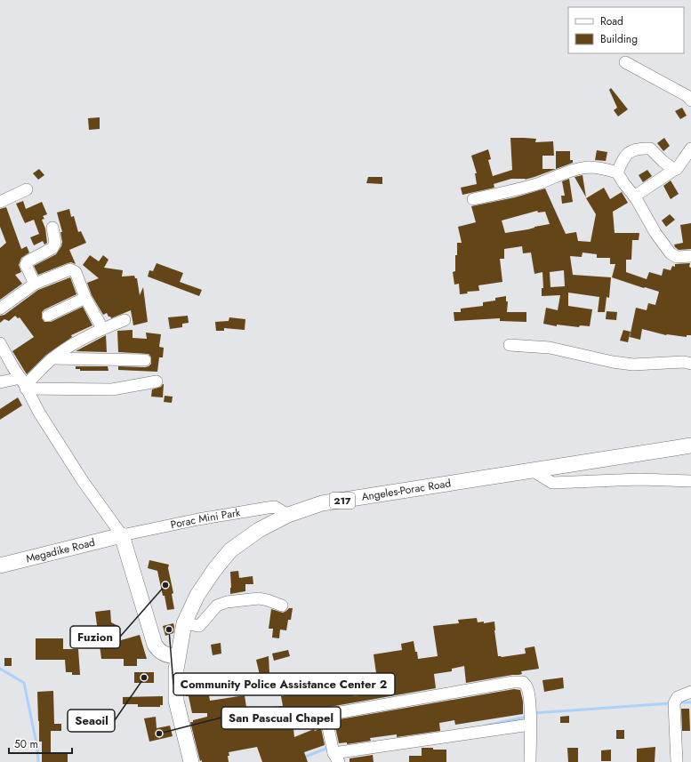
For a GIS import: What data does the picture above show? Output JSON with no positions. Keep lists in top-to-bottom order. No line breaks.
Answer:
{"streets":{"main road":["Angeles-Porac Road","217","Megadike Road"],"street":["Porac Mini Park"]},"crossings":[["Angeles-Porac Road","Porac Mini Park"],["Porac Mini Park","Megadike Road"]],"places":["Fuzion","Community Police Assistance Center 2","Seaoil","San Pascual Chapel"],"legend":["Road","Building"],"scale_bar":"50 m"}
